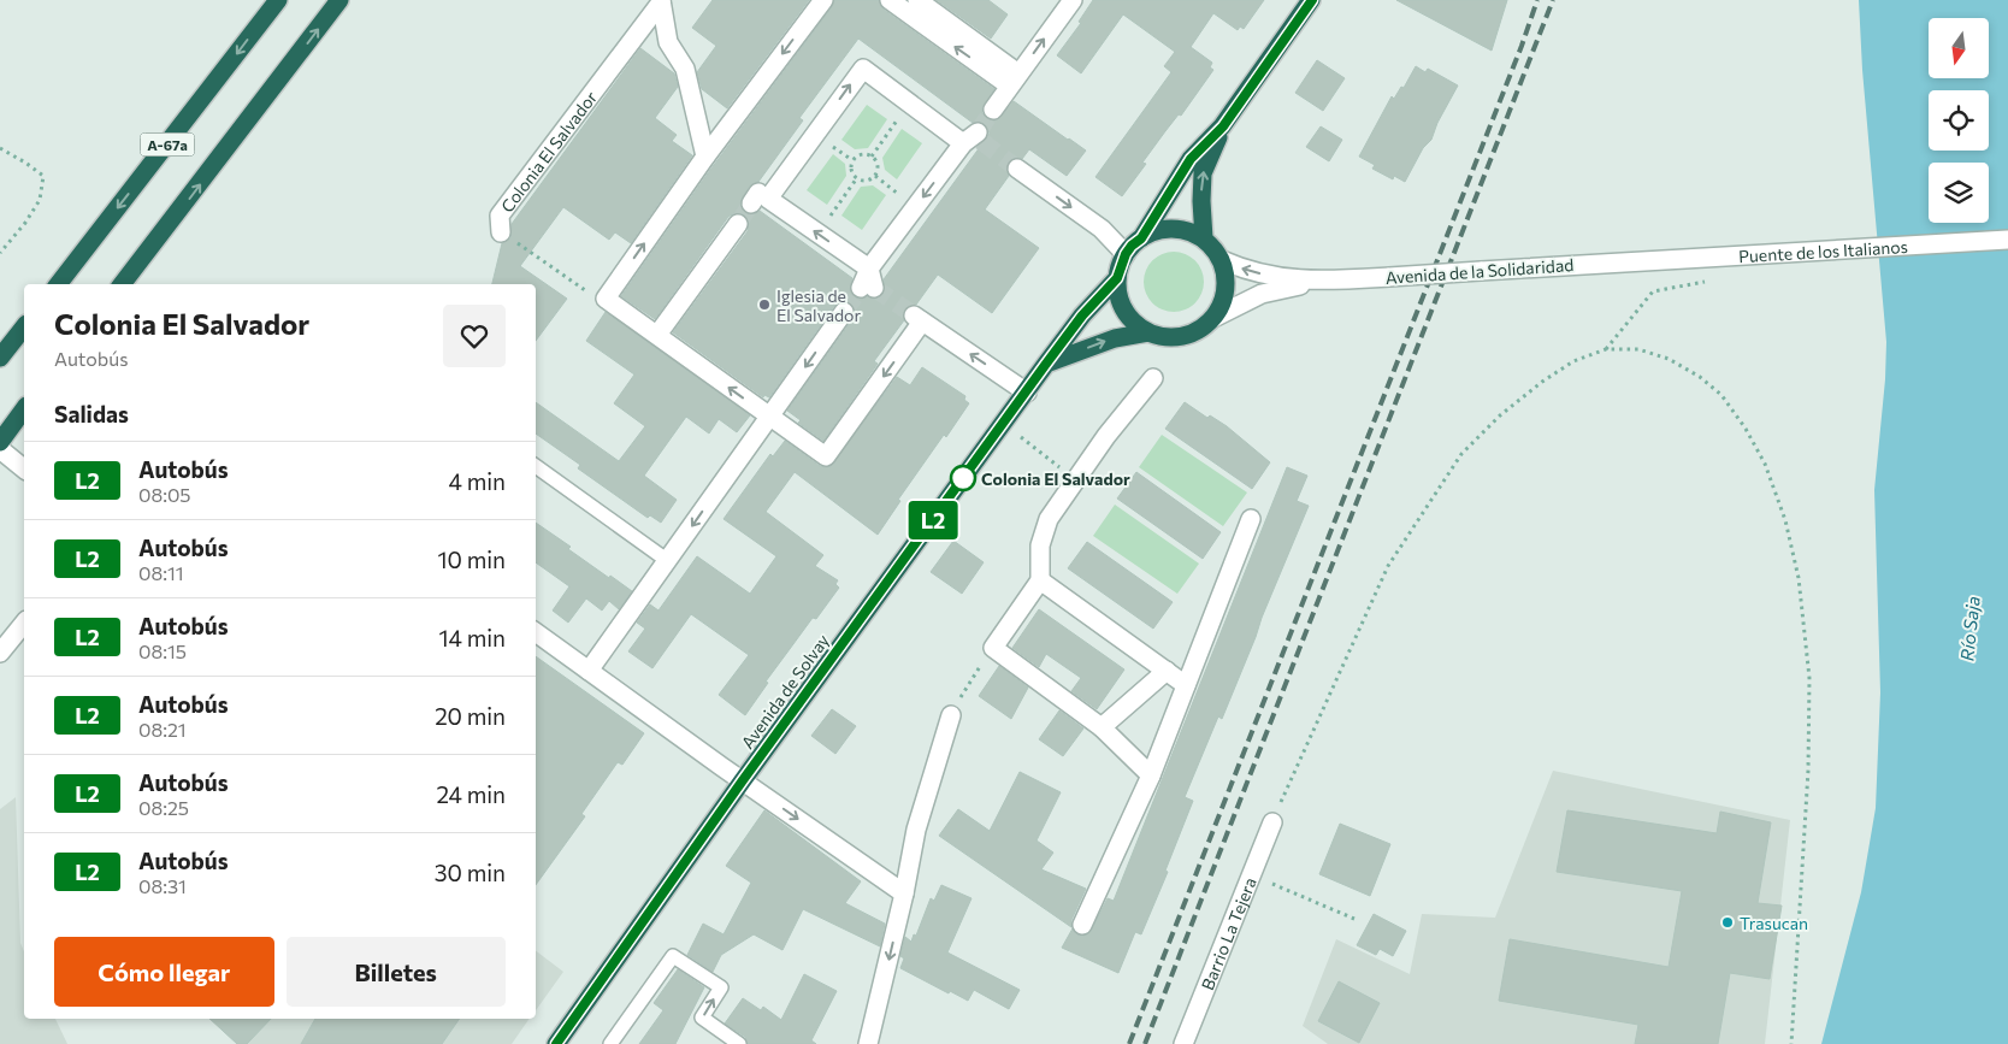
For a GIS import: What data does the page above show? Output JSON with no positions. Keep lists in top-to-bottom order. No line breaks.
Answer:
{"streets":{"highway":["A-67a","Avenida de Solvay"],"street":["Colonia El Salvador","Puente de los Italianos","Avenida de la Solidaridad","Barrio La Tejera"]},"crossings":[["Puente de los Italianos","Avenida de la Solidaridad"],["Avenida de la Solidaridad","Avenida de Solvay"]],"water":["Río Saja"],"places":["Iglesia de El Salvador","Colonia El Salvador","Trasucan"],"lines":["bus line L2"],"north":"bottom","page":{"on_map":"L2","heading":[["Colonia El Salvador","Autobús"],"Salidas"],"list":[{"mark":"L2","name":"Autobús","note":"08:05","value":"4 min"},{"mark":"L2","name":"Autobús","note":"08:11","value":"10 min"},{"mark":"L2","name":"Autobús","note":"08:15","value":"14 min"},{"mark":"L2","name":"Autobús","note":"08:21","value":"20 min"},{"mark":"L2","name":"Autobús","note":"08:25","value":"24 min"},{"mark":"L2","name":"Autobús","note":"08:31","value":"30 min"}],"buttons":["Cómo llegar","Billetes"]}}
